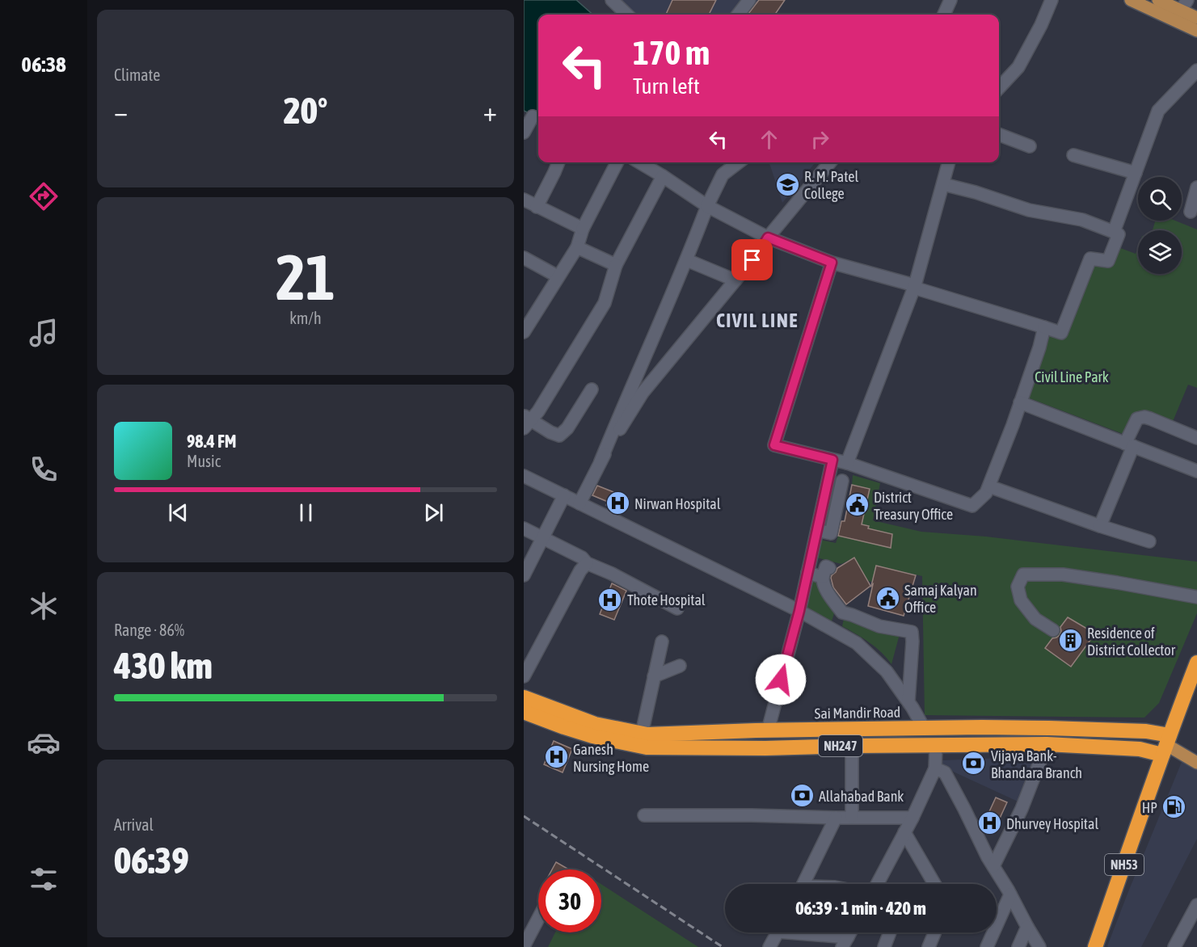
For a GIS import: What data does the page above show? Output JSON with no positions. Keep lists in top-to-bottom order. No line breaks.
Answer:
{"streets":{"highway":["Sai Mandir Road","NH247","NH53"]},"crossings":[["Sai Mandir Road","NH53"]],"districts":["CIVIL LINE"],"parks":["Civil Line Park"],"places":{"school or university":["R. M. Patel College"],"hospital":["Nirwan Hospital","Thote Hospital","Ganesh Nursing Home","Dhurvey Hospital"],"public building":["District Treasury Office","Samaj Kalyan Office"],"building":["Residence of District Collector"],"bank":["Vijaya Bank- Bhandara Branch","Allahabad Bank"],"fuel station":["HP"]},"page":{"tabs":"06:38","tile":["Climate",["21","km/h"],["Range · 86%","430 km"],["Arrival","06:39"]],"turn":["170 m","Turn left"],"heat":["−","20°","+"],"song":["98.4 FM","Music"],"limit":"30","trip":"06:39 · 1 min · 420 m"}}
